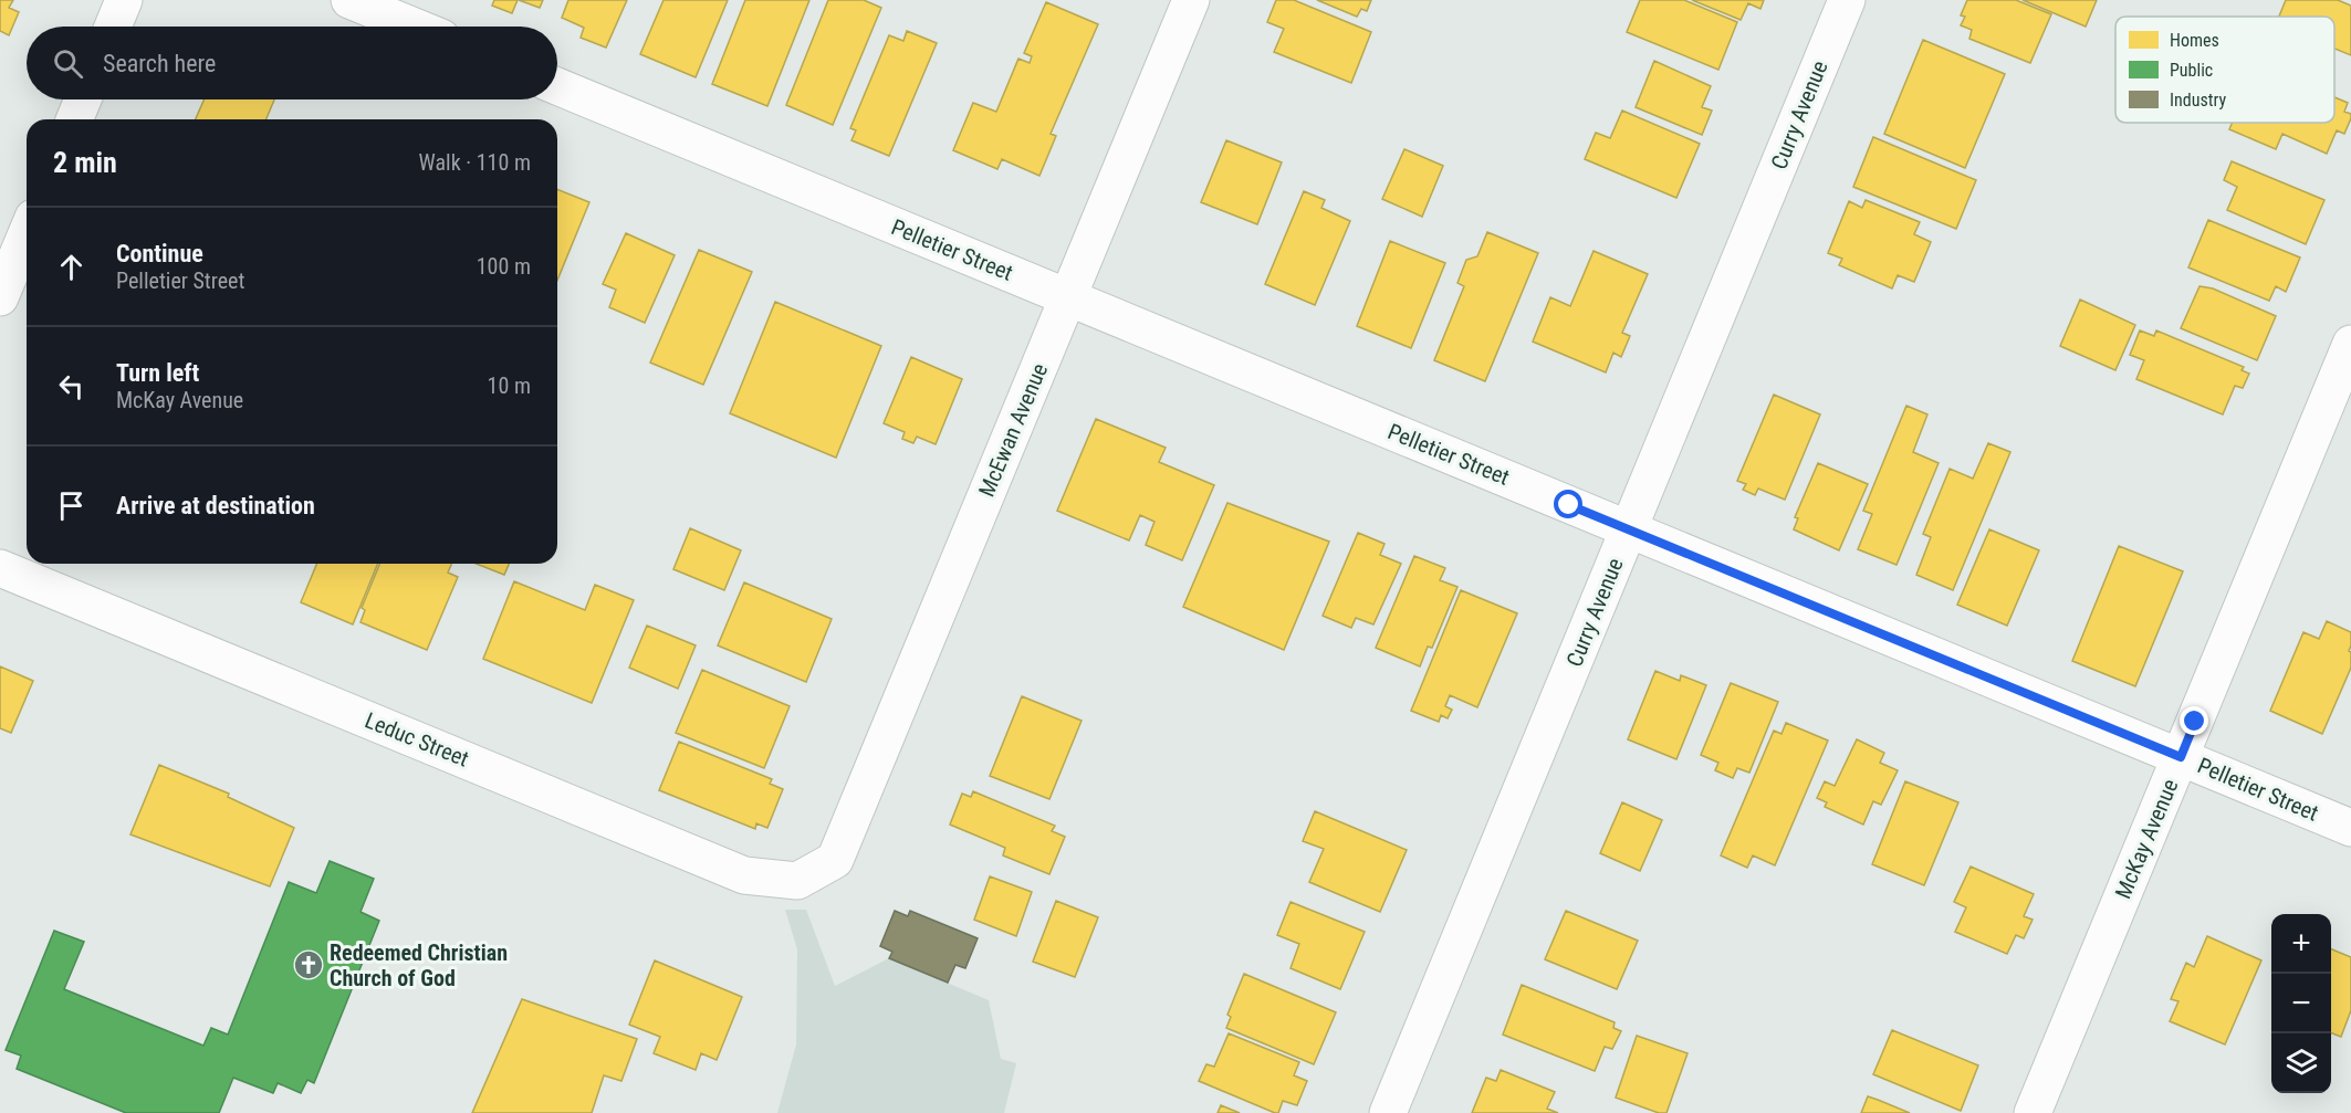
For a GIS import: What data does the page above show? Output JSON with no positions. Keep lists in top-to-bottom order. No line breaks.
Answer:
{"streets":{"street":["Curry Avenue","Pelletier Street","McEwan Avenue","Leduc Street","McKay Avenue"]},"crossings":[["Curry Avenue","Pelletier Street"],["Pelletier Street","McEwan Avenue"],["Pelletier Street","McKay Avenue"],["McEwan Avenue","Leduc Street"]],"places":{"church":["Redeemed Christian Church of God"]},"legend":["Homes","Public","Industry"],"page":{"search":"Search here","heading":["2 min","Walk · 110 m"],"list":[["Continue","Pelletier Street","100 m"],["Turn left","McKay Avenue","10 m"],"Arrive at destination"],"map_buttons":["+","−"]}}
